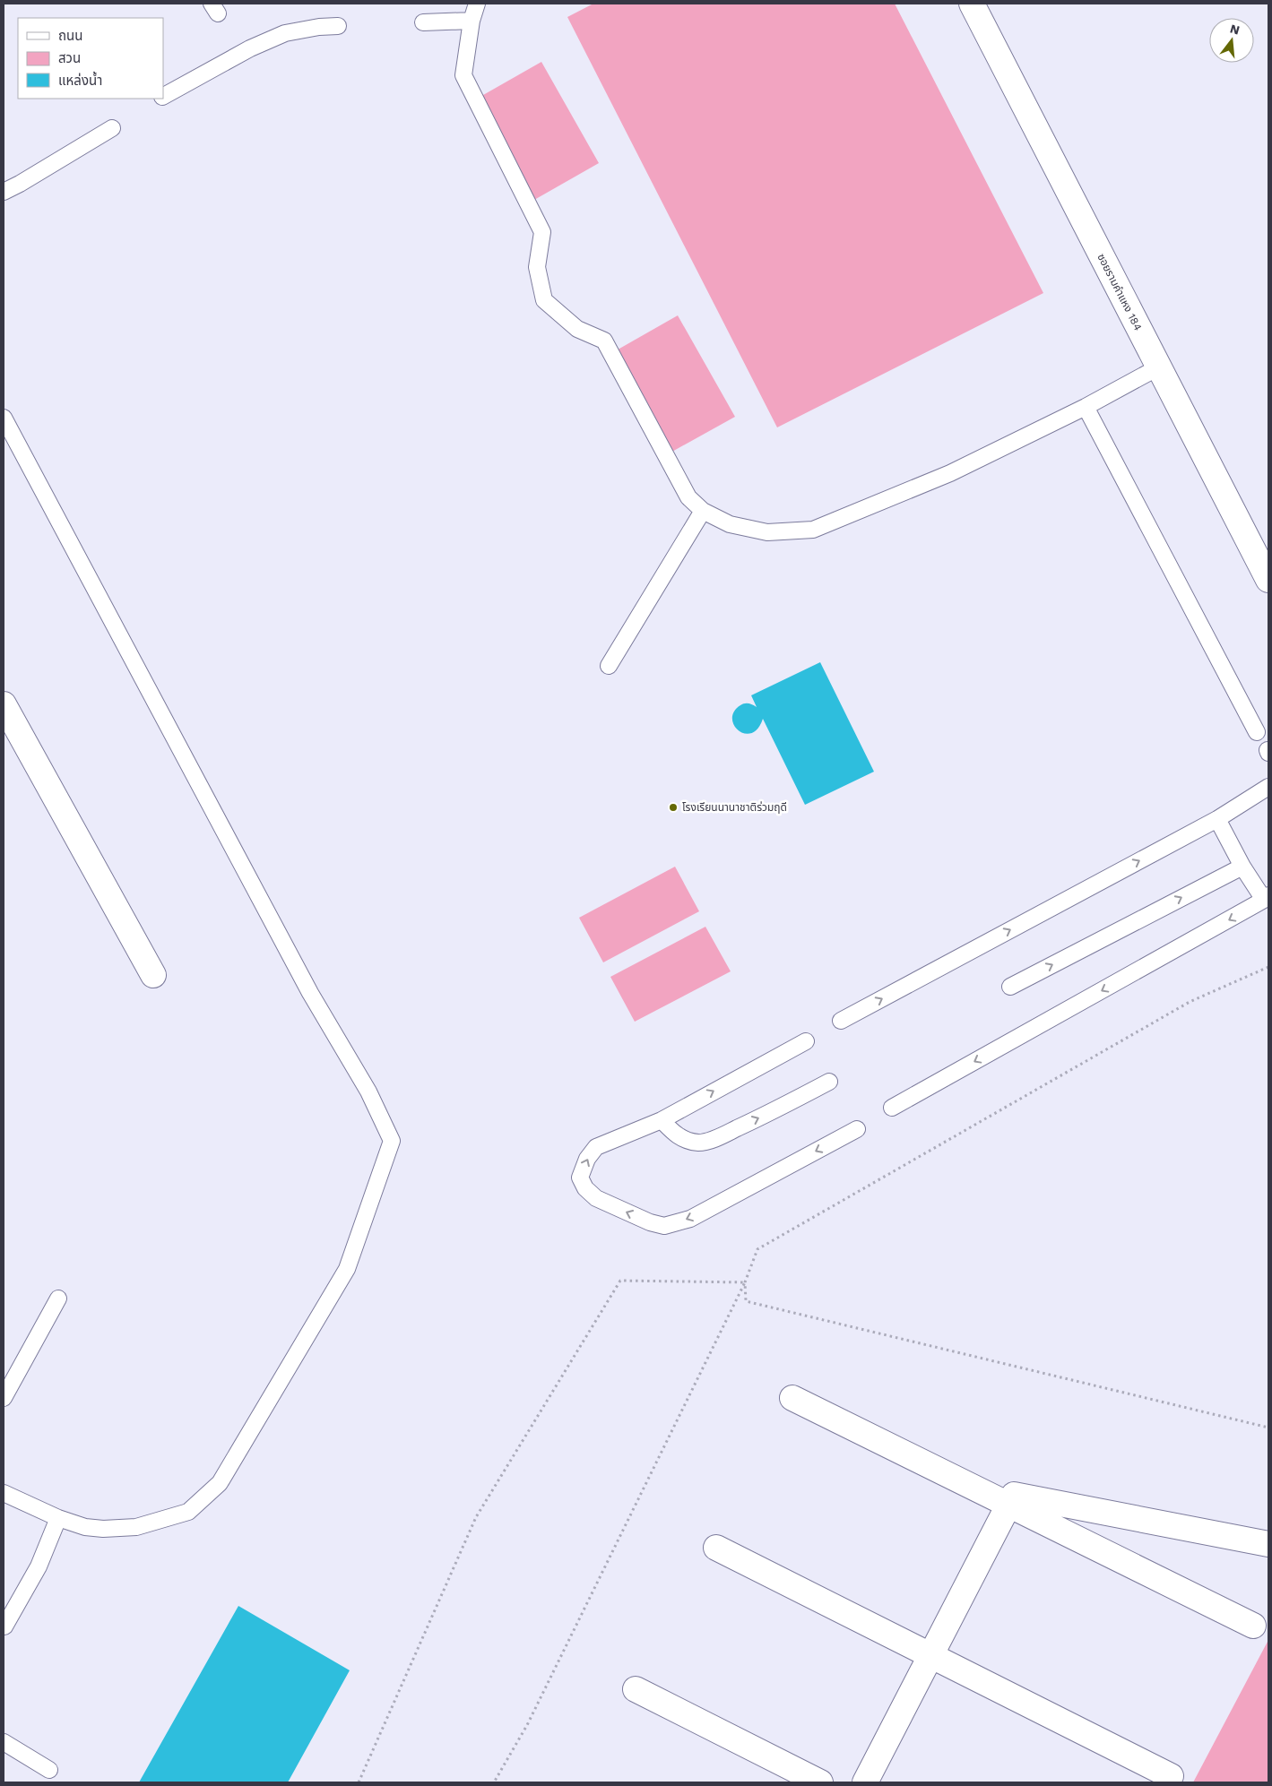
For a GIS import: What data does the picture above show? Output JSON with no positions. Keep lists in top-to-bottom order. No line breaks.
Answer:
{"streets":{"street":["ซอยรามคำแหง 184"]},"places":["โรงเรียนนานาชาติร่วมฤดี"],"legend":["ถนน","สวน","แหล่งน้ำ"],"north":"top"}
